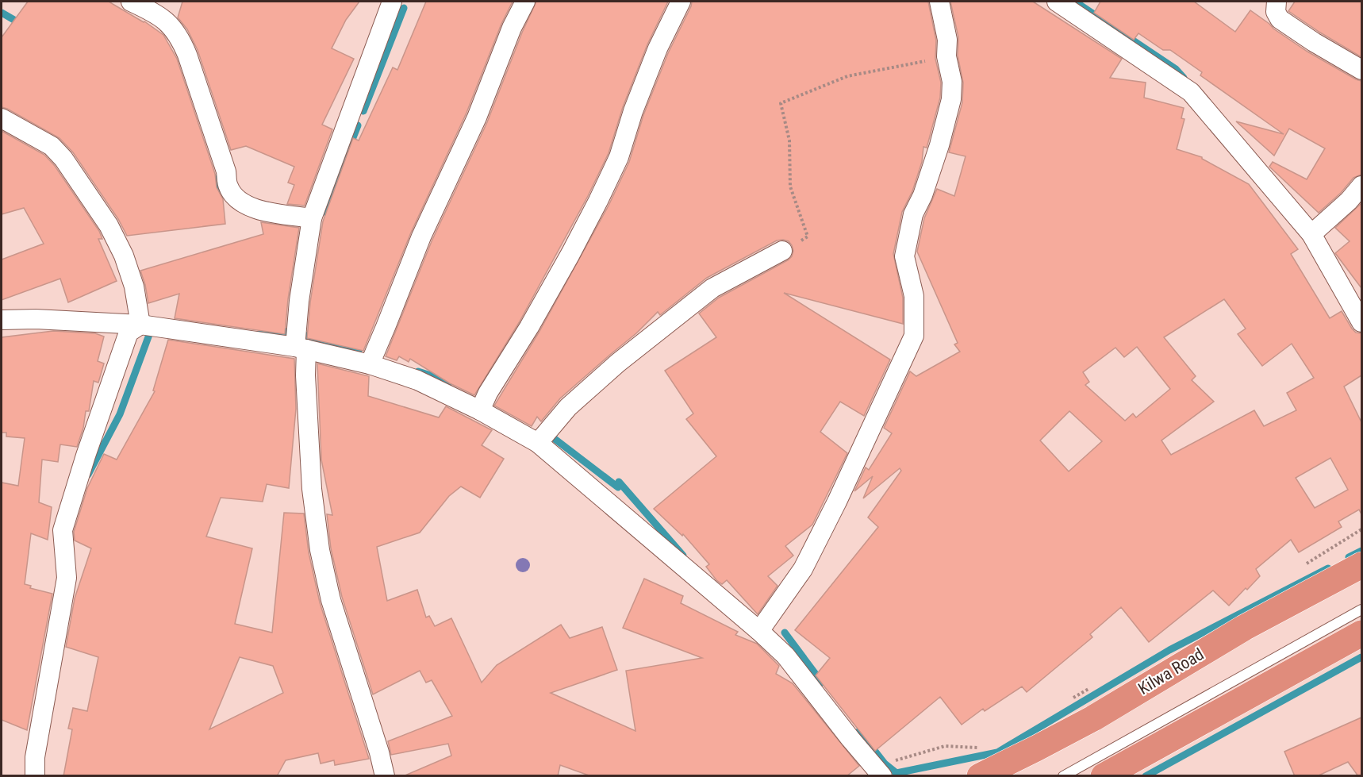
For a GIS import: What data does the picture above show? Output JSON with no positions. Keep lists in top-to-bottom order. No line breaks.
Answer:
{"streets":{"highway":["Kilwa Road"]}}
